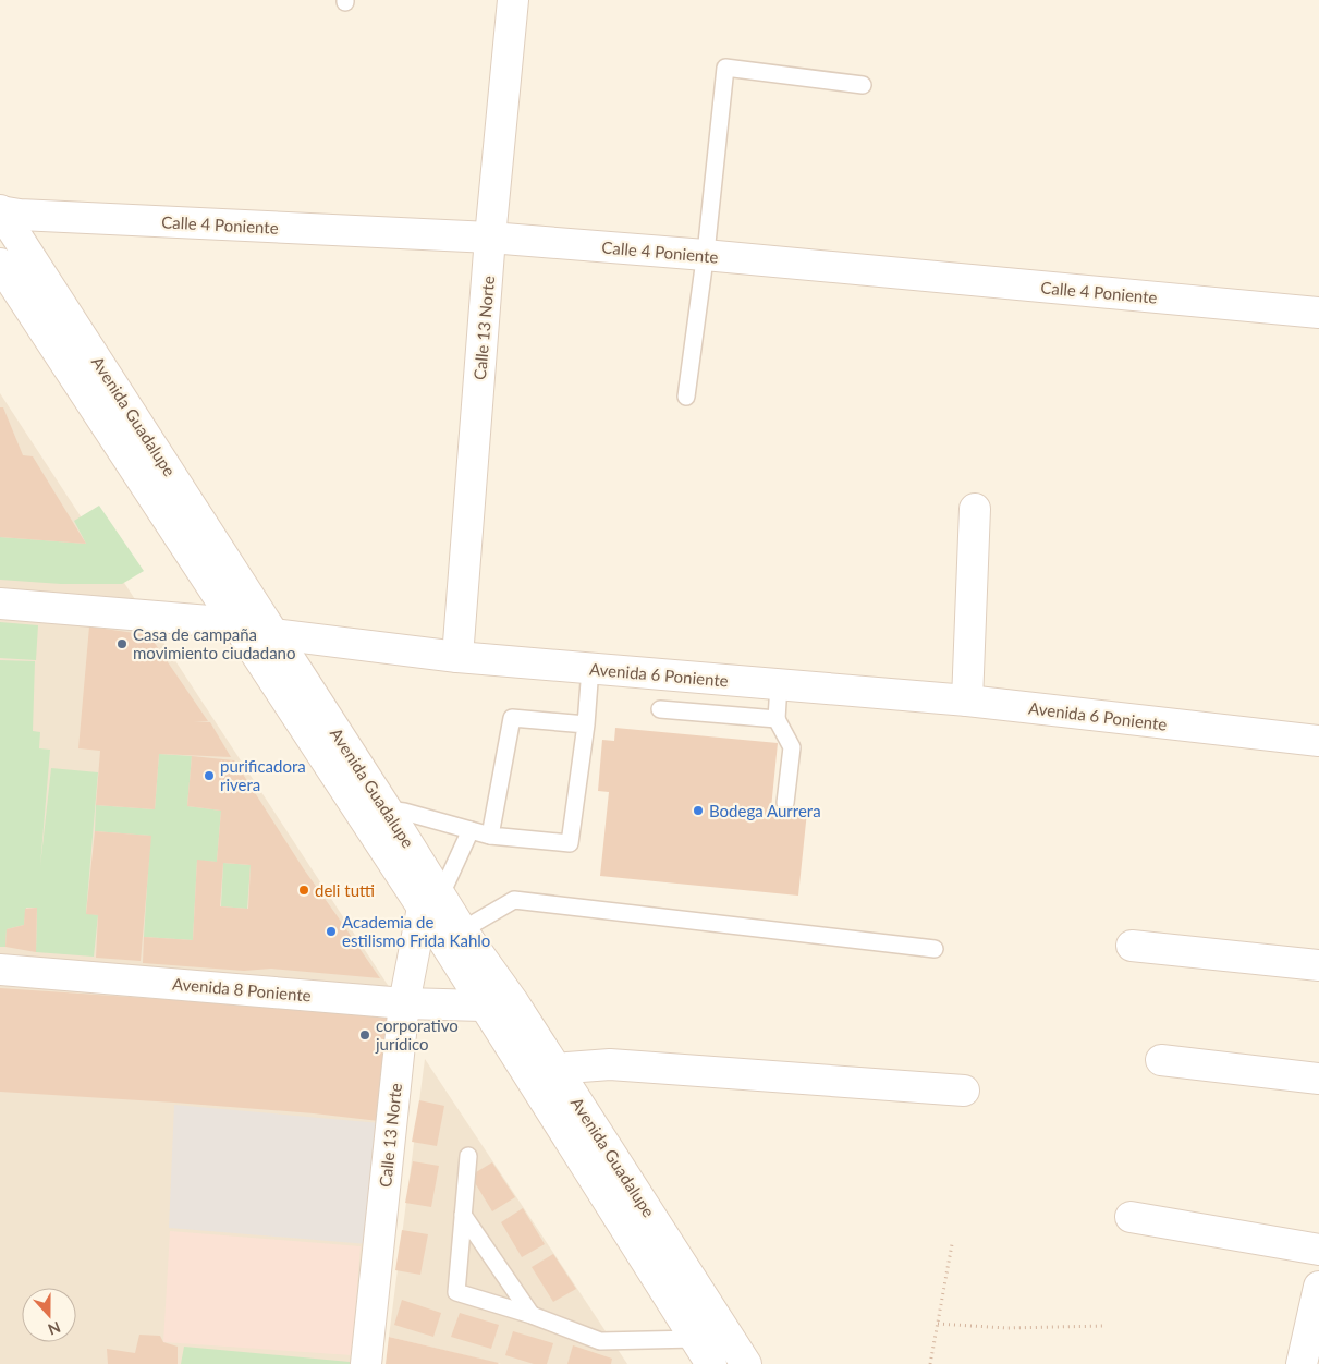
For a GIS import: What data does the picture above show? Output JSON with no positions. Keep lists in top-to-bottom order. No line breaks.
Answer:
{"streets":{"street":["Calle 4 Poniente","Calle 13 Norte","Avenida Guadalupe","Avenida 6 Poniente","Avenida 8 Poniente"]},"crossings":[["Calle 4 Poniente","Calle 13 Norte"],["Calle 4 Poniente","Avenida Guadalupe"],["Calle 13 Norte","Avenida Guadalupe"],["Calle 13 Norte","Avenida 6 Poniente"],["Calle 13 Norte","Avenida 8 Poniente"],["Avenida Guadalupe","Avenida 6 Poniente"],["Avenida Guadalupe","Avenida 8 Poniente"]],"places":["Casa de campaña movimiento ciudadano","purificadora rivera","Bodega Aurrera","deli tutti","Academia de estilismo Frida Kahlo","corporativo jurídico"],"north":"bottom"}
